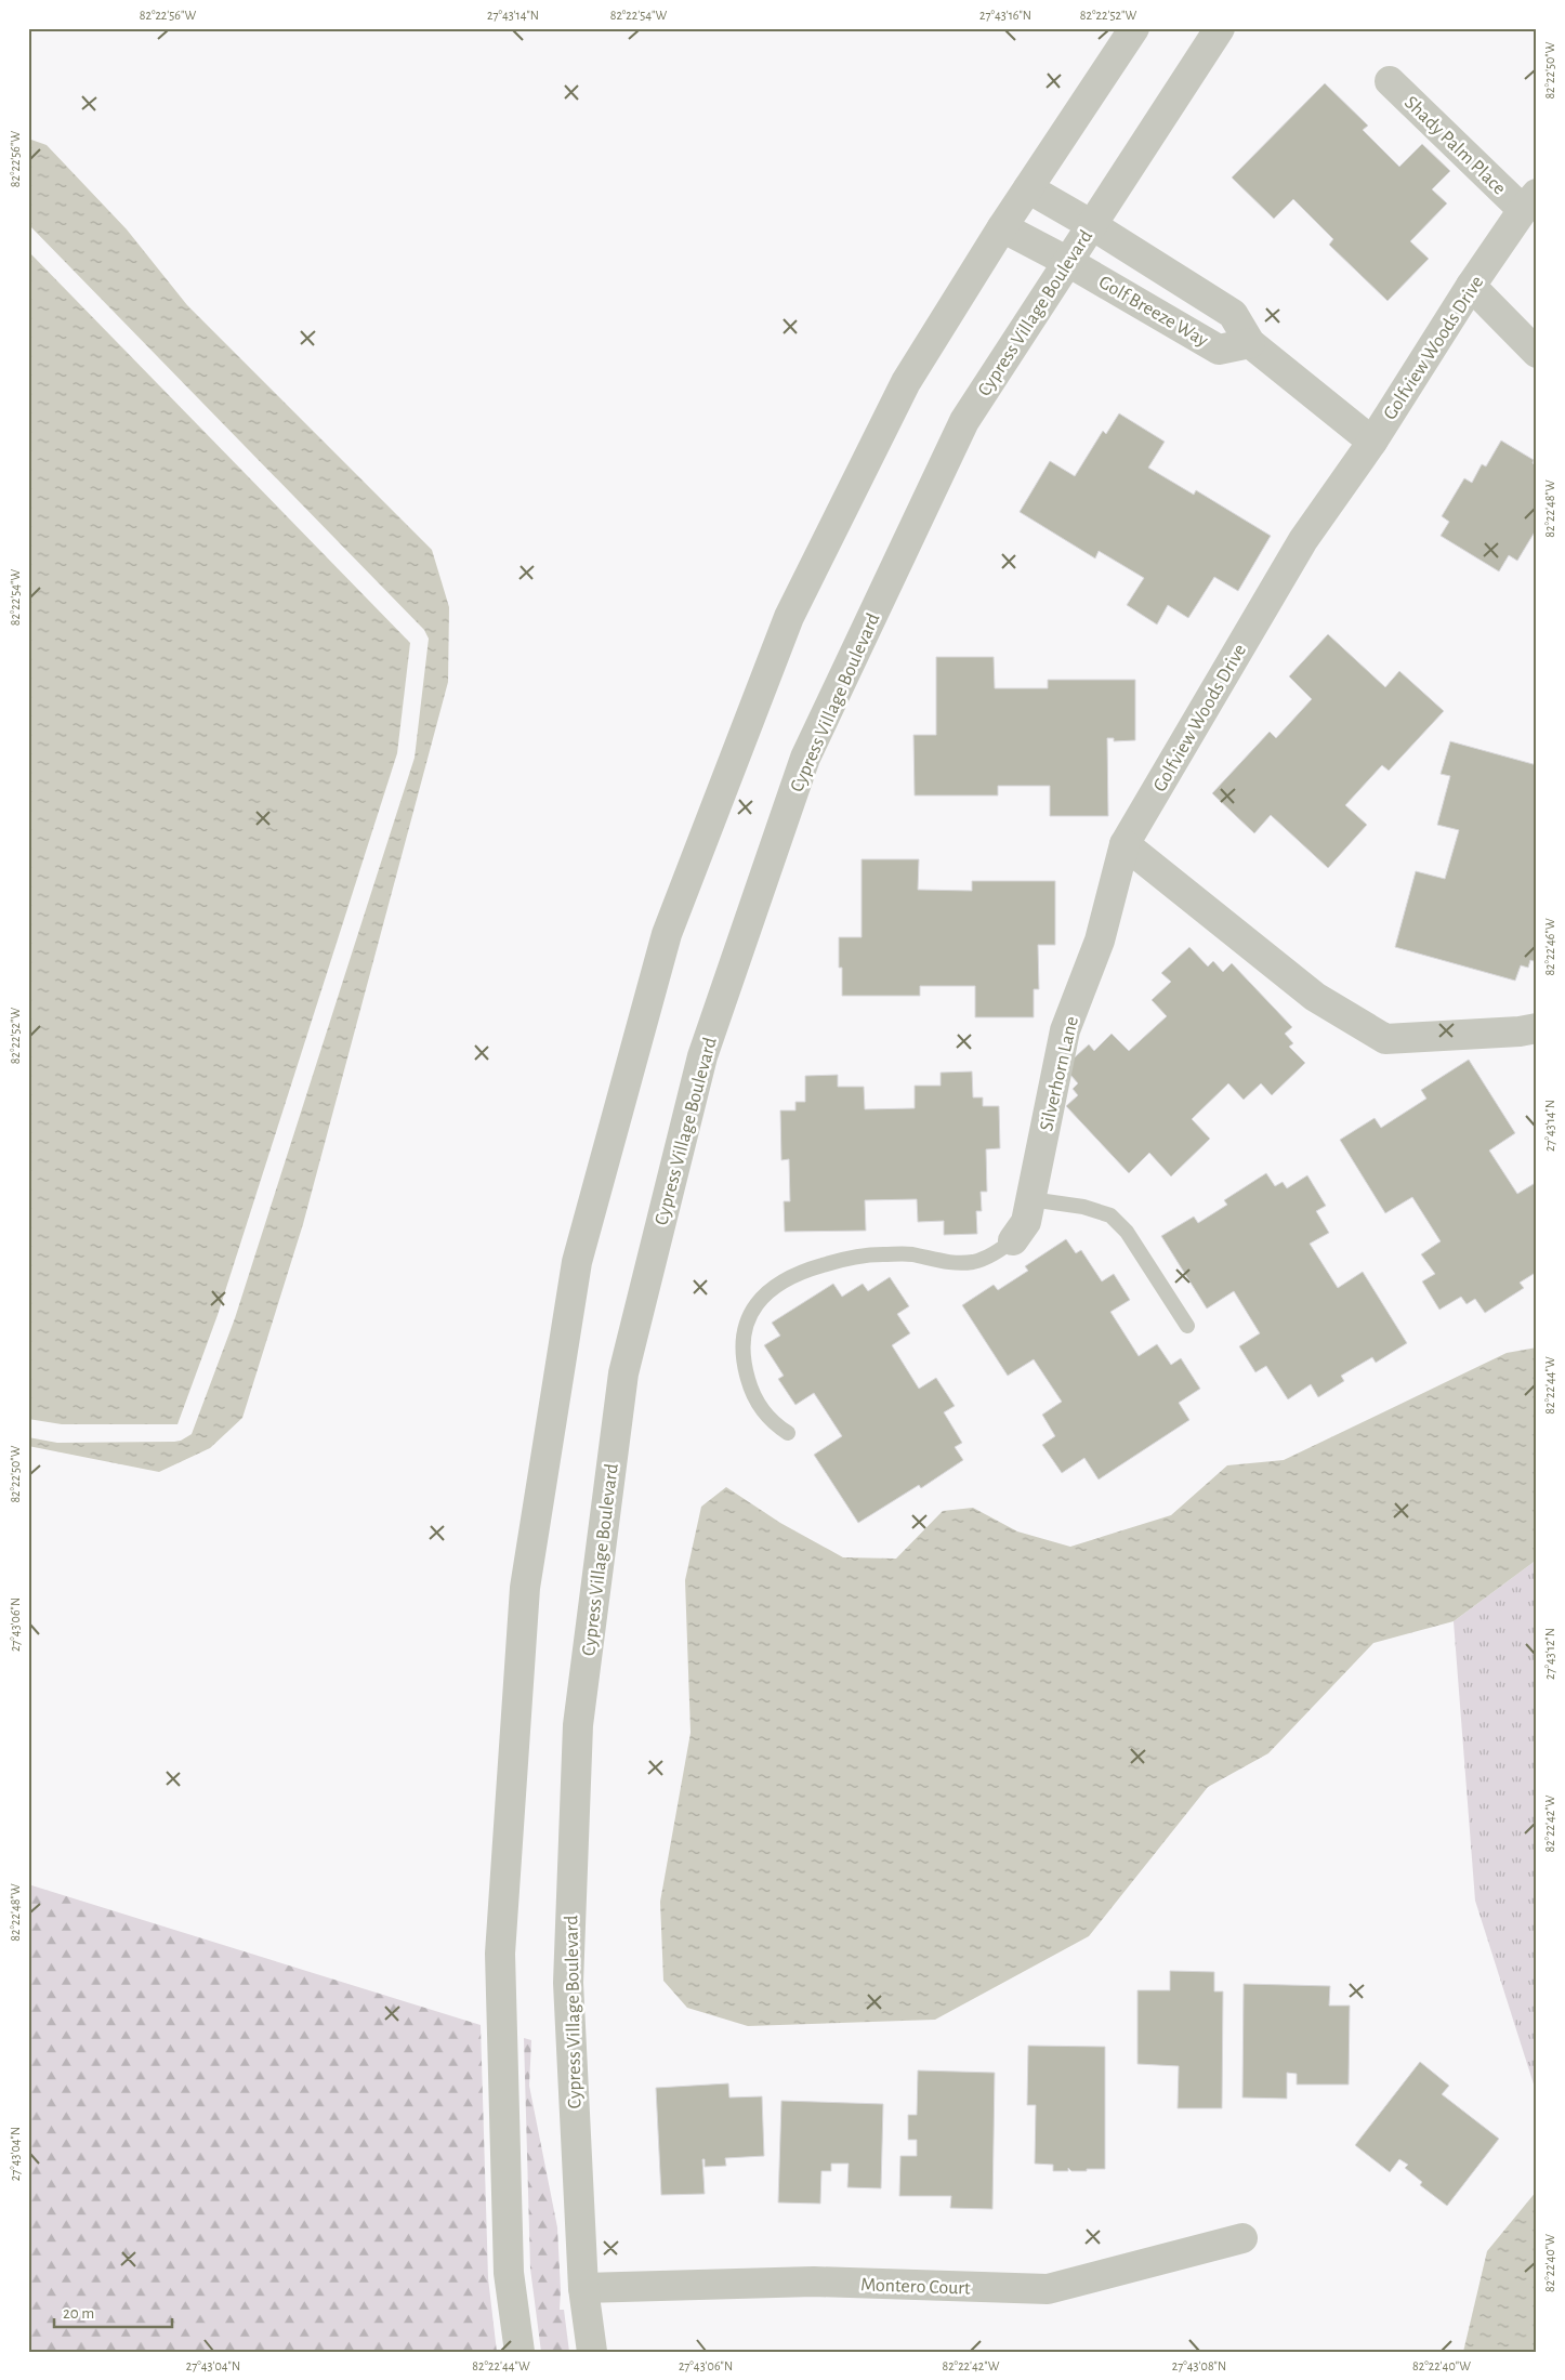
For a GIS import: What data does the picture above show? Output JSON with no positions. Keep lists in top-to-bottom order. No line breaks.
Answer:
{"streets":{"street":["Shady Palm Place","Golf Breeze Way","Cypress Village Boulevard","Golfview Woods Drive","Silverhorn Lane","Montero Court"]},"crossings":[["Shady Palm Place","Golfview Woods Drive"],["Golf Breeze Way","Cypress Village Boulevard"],["Golf Breeze Way","Golfview Woods Drive"],["Cypress Village Boulevard","Montero Court"],["Golfview Woods Drive","Silverhorn Lane"]],"scale_bar":"20 m","coordinates":["82°22'56\"W","27°43'14\"N","82°22'54\"W","27°43'16\"N","82°22'52\"W","82°22'50\"W","82°22'48\"W","82°22'46\"W","82°22'44\"W","27°43'06\"N","27°43'12\"N","82°22'42\"W","27°43'04\"N","82°22'40\"W","27°43'08\"N"]}
